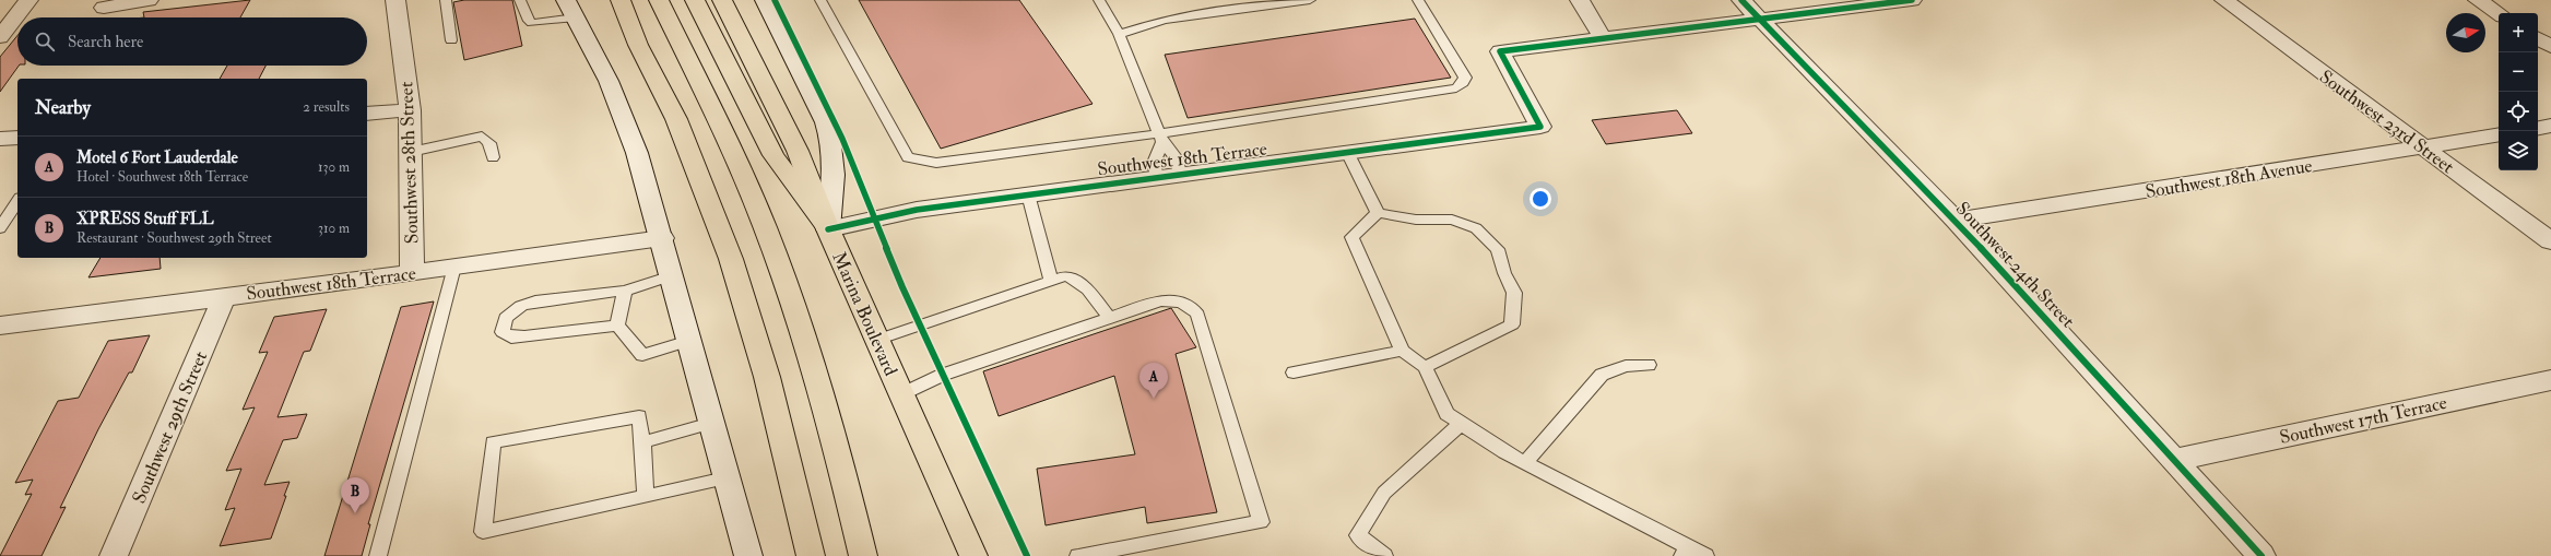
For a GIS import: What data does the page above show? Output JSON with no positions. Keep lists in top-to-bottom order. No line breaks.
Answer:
{"streets":{"main road":["Marina Boulevard"],"street":["Southwest 23rd Street","Southwest 18th Terrace","Southwest 28th Street","Southwest 18th Avenue","Southwest 24th Street","Southwest 17th Terrace","Southwest 29th Street"]},"crossings":[["Southwest 23rd Street","Southwest 18th Avenue"],["Southwest 18th Terrace","Southwest 28th Street"],["Southwest 18th Terrace","Marina Boulevard"],["Southwest 18th Terrace","Southwest 29th Street"],["Southwest 18th Avenue","Southwest 24th Street"],["Southwest 24th Street","Southwest 17th Terrace"]],"north":"right","page":{"map_buttons":["+","−"],"search":"Search here","heading":["Nearby","2 results"],"list":[{"mark":"A","name":"Motel 6 Fort Lauderdale","note":"Hotel · Southwest 18th Terrace","value":"130 m"},{"mark":"B","name":"XPRESS Stuff FLL","note":"Restaurant · Southwest 29th Street","value":"310 m"}],"pins":["A","B"]}}
